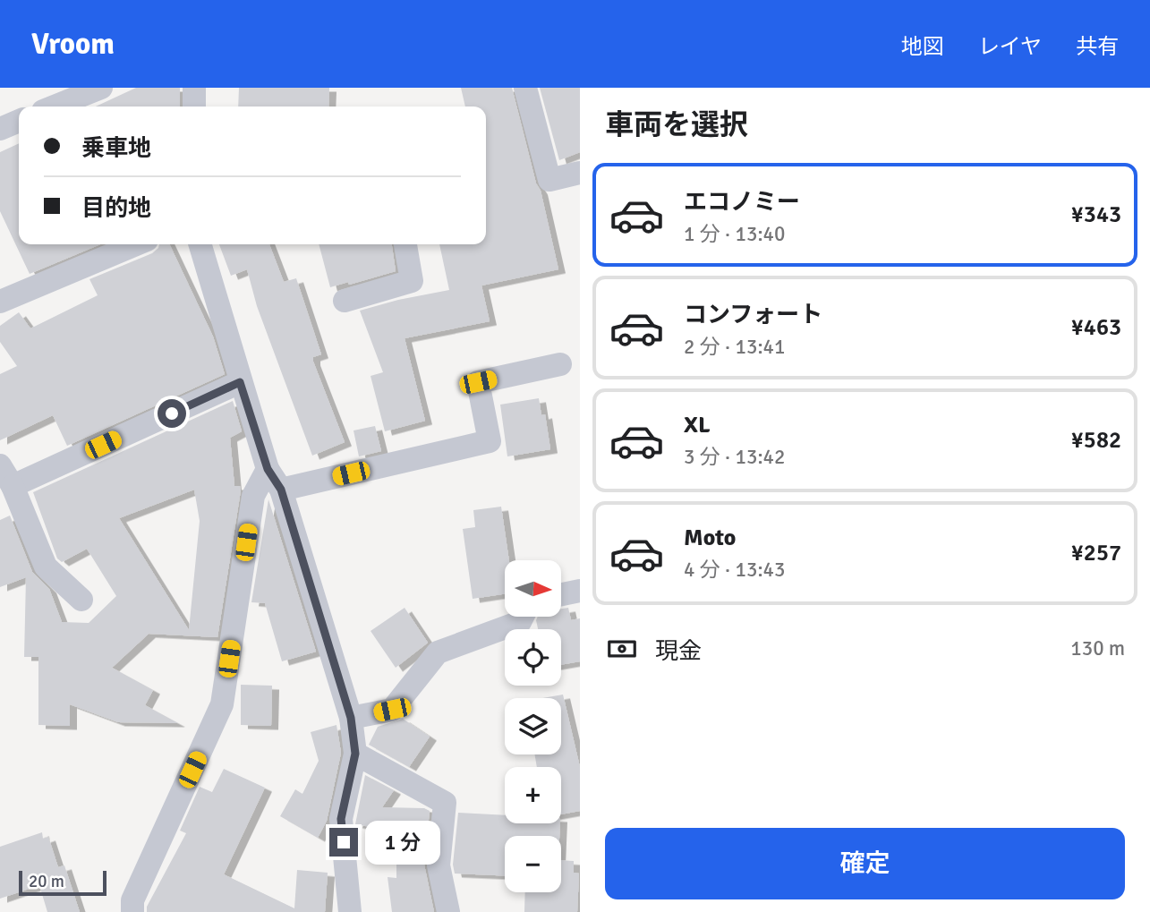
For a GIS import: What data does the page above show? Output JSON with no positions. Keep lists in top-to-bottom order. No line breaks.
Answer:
{"scale_bar":"20 m","north":"right","page":{"header":"Vroom","nav":["地図","レイヤ","共有"],"heading":"車両を選択","banner":["乗車地","目的地"],"list":[{"name":"エコノミー","note":"1 分 · 13:40","value":"¥343"},{"name":"コンフォート","note":"2 分 · 13:41","value":"¥463"},{"name":"XL","note":"3 分 · 13:42","value":"¥582"},{"name":"Moto","note":"4 分 · 13:43","value":"¥257"}],"map_buttons":["+","−"],"pay":["現金","130 m"],"buttons":"確定","bubble":"1 分","scale":"20 m"}}
